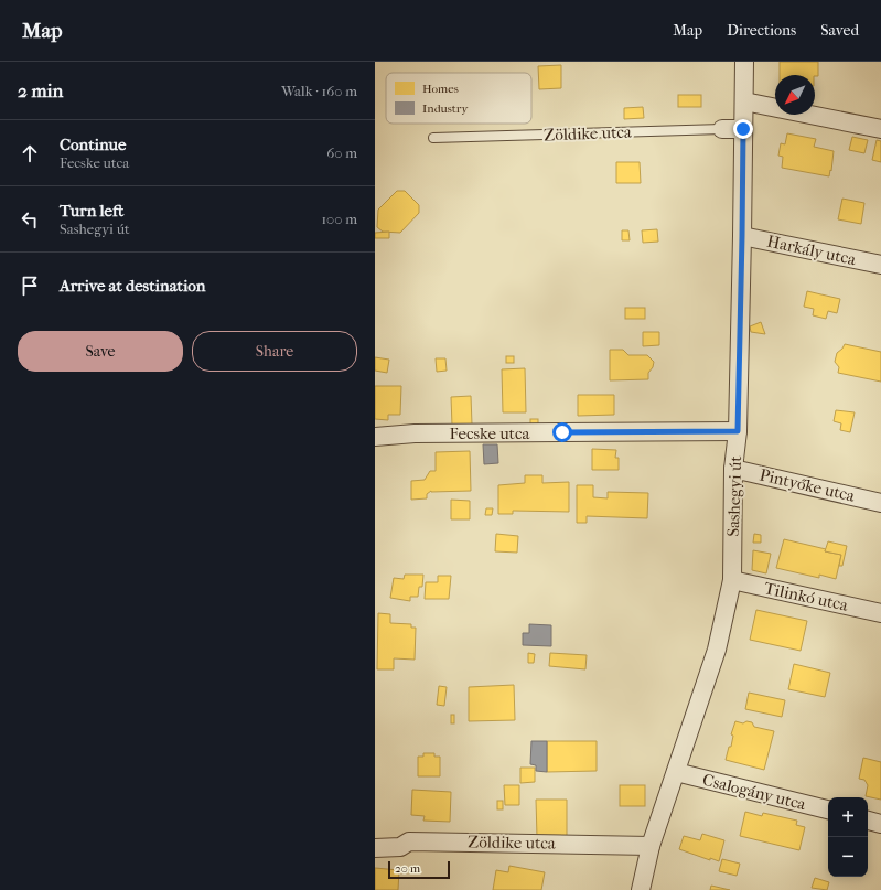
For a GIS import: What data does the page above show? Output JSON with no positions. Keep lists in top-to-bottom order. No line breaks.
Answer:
{"streets":{"street":["Zöldike utca","Harkály utca","Fecske utca","Pintyőke utca","Sashegyi út","Tilinkó utca","Csalogány utca"]},"crossings":[["Zöldike utca","Sashegyi út"],["Harkály utca","Sashegyi út"],["Fecske utca","Sashegyi út"],["Pintyőke utca","Sashegyi út"],["Sashegyi út","Tilinkó utca"],["Sashegyi út","Csalogány utca"]],"legend":["Homes","Industry"],"scale_bar":"20 m","north":"bottom left","page":{"header":"Map","nav":["Map","Directions","Saved"],"heading":["2 min","Walk · 160 m"],"list":[["Continue","Fecske utca","60 m"],["Turn left","Sashegyi út","100 m"],"Arrive at destination"],"buttons":["Save","Share"],"map_buttons":["+","−"],"scale":"20 m"}}
